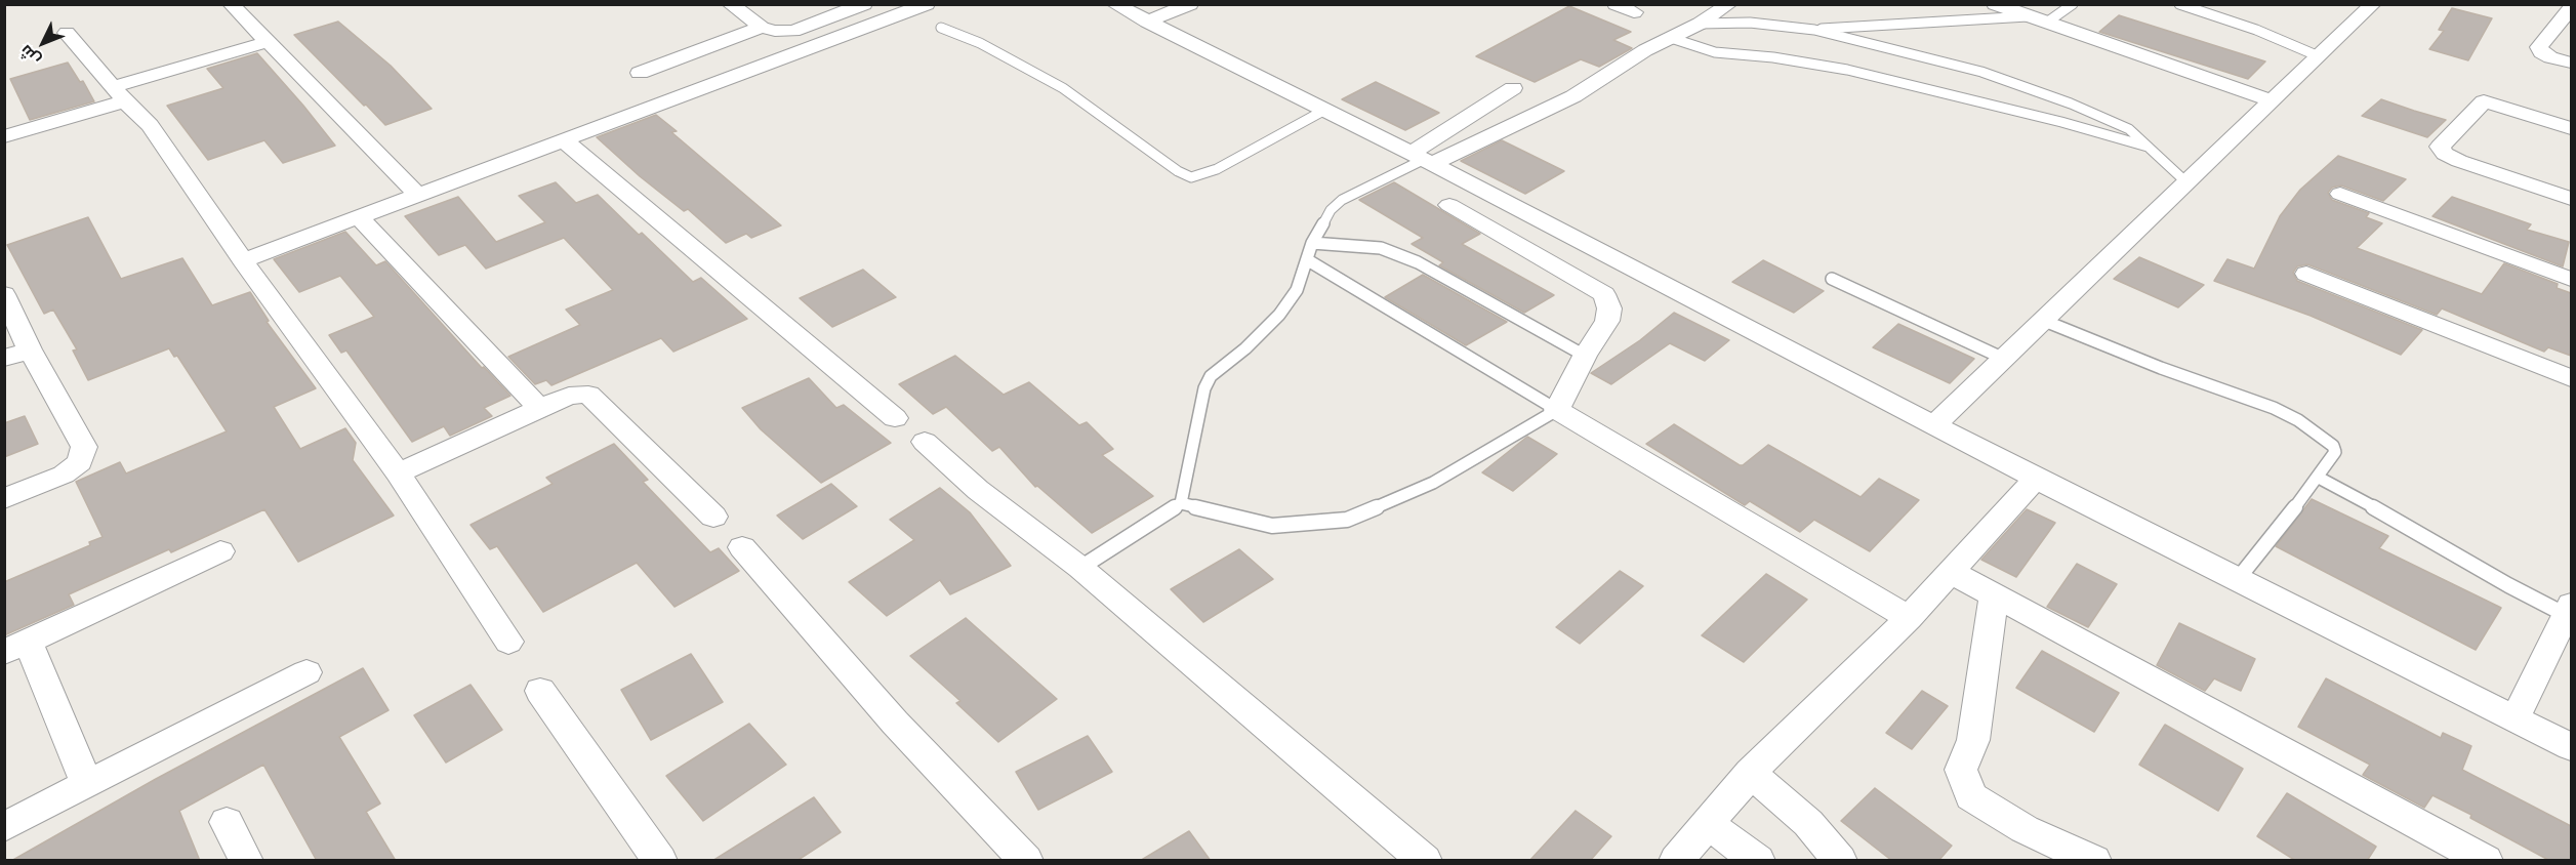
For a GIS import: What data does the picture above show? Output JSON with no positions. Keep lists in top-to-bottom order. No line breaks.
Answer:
{"north":"bottom left"}
